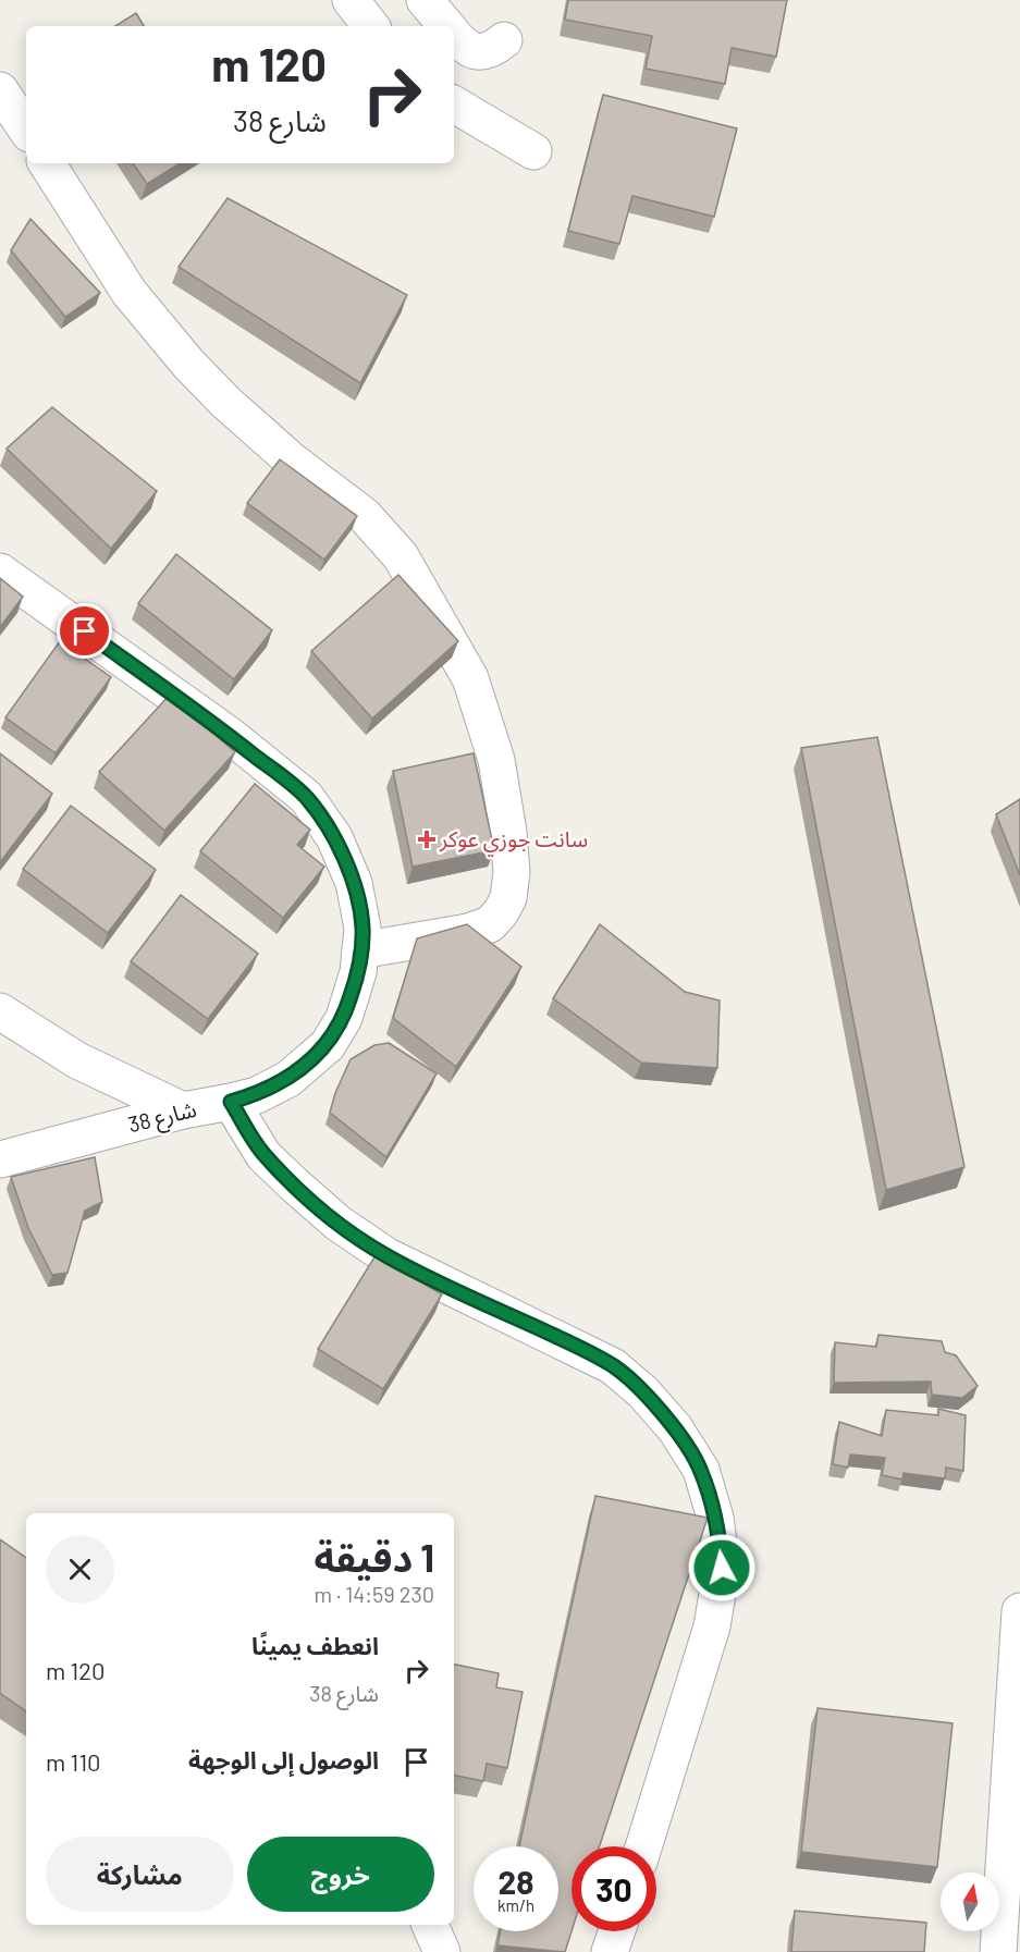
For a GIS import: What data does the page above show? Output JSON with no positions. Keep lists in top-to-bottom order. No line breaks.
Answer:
{"streets":{"street":["شارع 38"]},"places":{"health":["سانت جوزي عوكر"]},"north":"top","page":{"turn":["120 m","شارع 38"],"heading":["1 دقيقة","230 m · 14:59"],"list":[{"name":"انعطف يمينًا","note":"شارع 38","value":"120 m"},{"name":"الوصول إلى الوجهة","value":"110 m"}],"buttons":["خروج","مشاركة"],"speed":"28 km/h","limit":"30"}}
